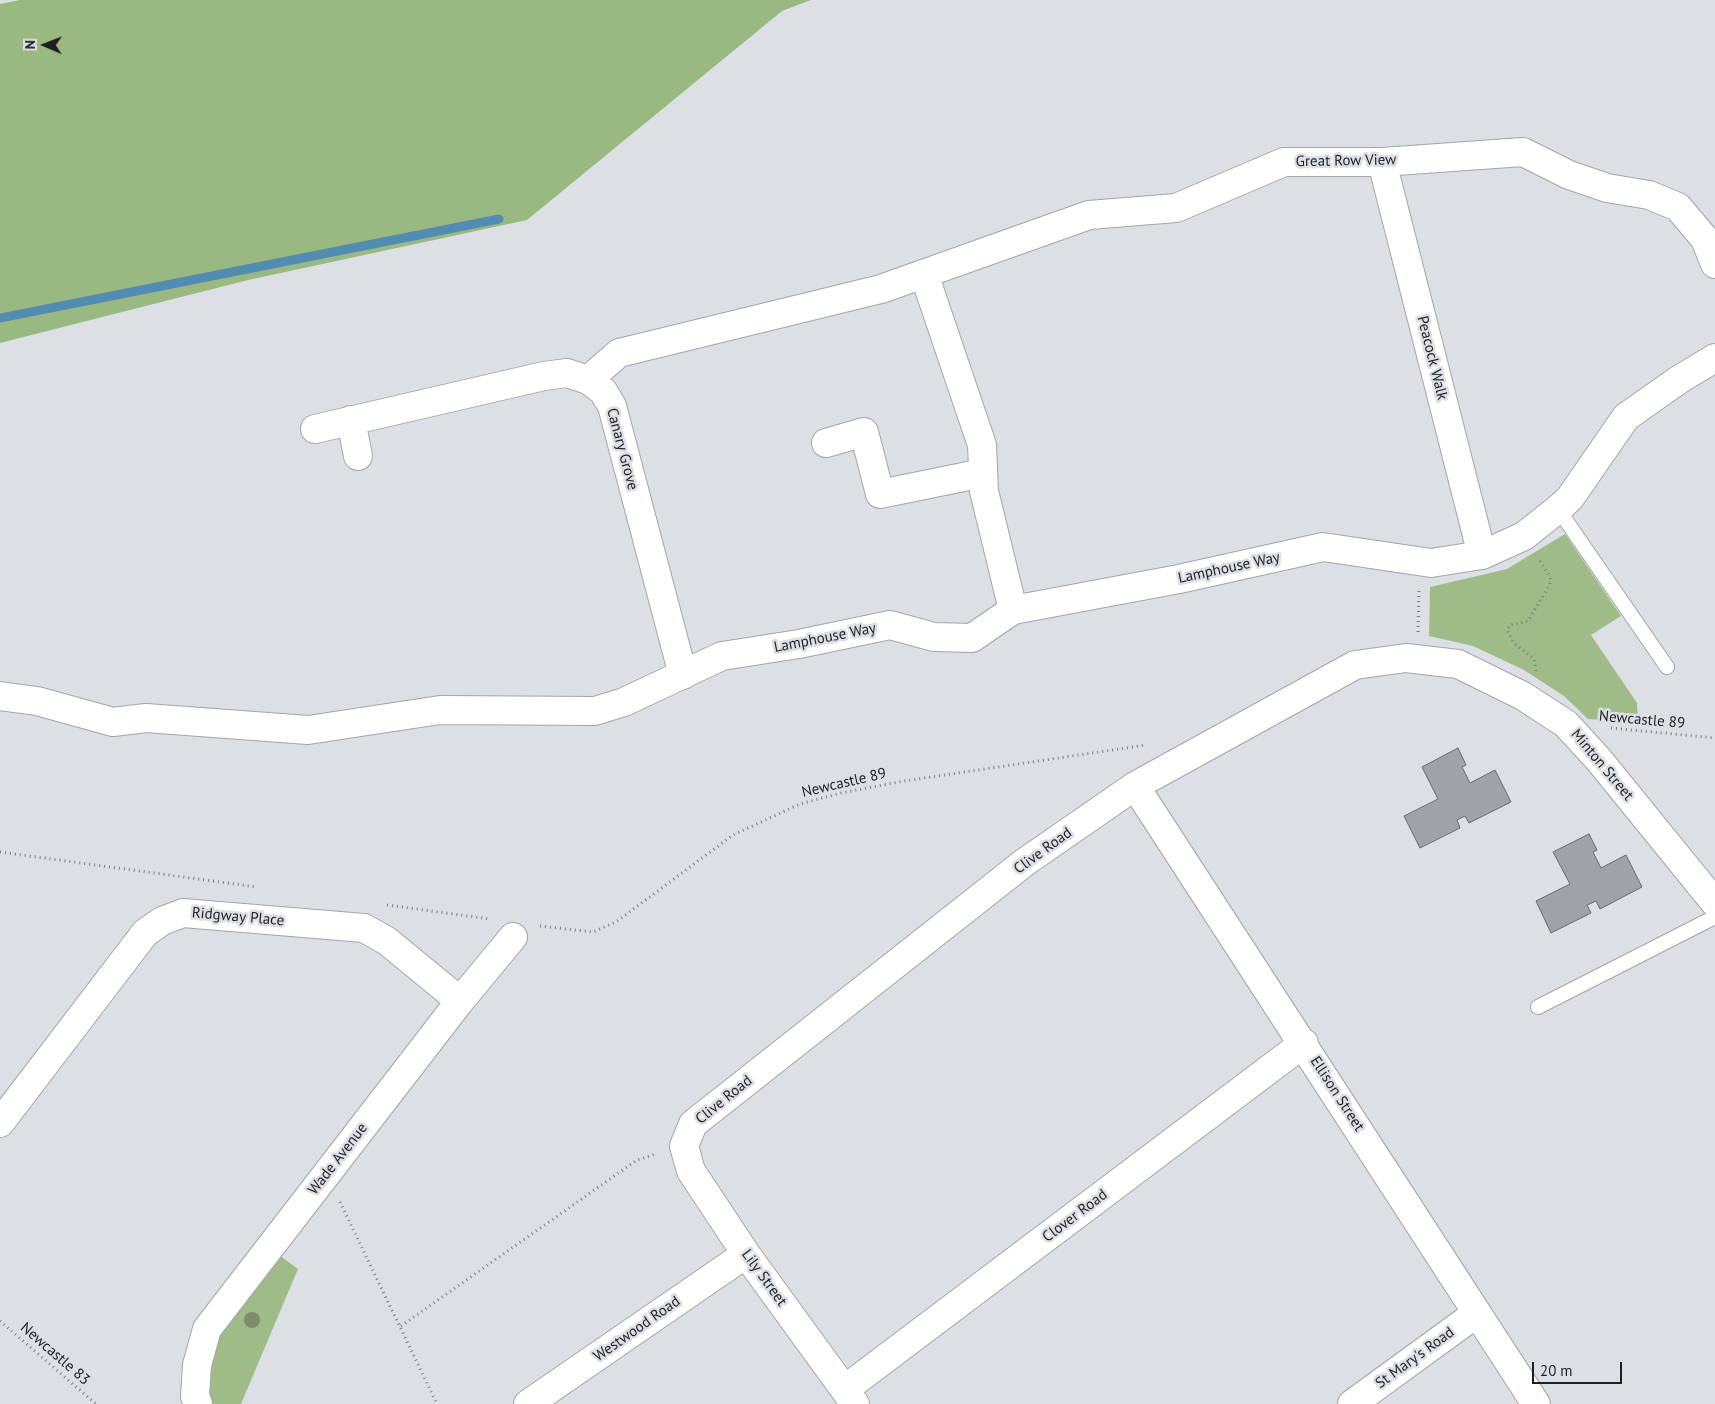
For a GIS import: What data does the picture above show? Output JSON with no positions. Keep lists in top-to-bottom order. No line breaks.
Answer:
{"streets":{"street":["Great Row View","Peacock Walk","Canary Grove","Lamphouse Way","Minton Street","Clive Road","Ridgway Place","Ellison Street","Wade Avenue","Clover Road","Lily Street","Westwood Road","St Mary's Road"],"path":["Newcastle 89","Newcastle 83"]},"crossings":[["Great Row View","Peacock Walk"],["Great Row View","Canary Grove"],["Peacock Walk","Lamphouse Way"],["Canary Grove","Lamphouse Way"],["Newcastle 89","Minton Street"],["Newcastle 89","Wade Avenue"],["Minton Street","Clive Road"],["Clive Road","Ellison Street"],["Clive Road","Lily Street"],["Ridgway Place","Wade Avenue"],["Ellison Street","Clover Road"],["Ellison Street","St Mary's Road"],["Clover Road","Lily Street"],["Lily Street","Westwood Road"]],"scale_bar":"20 m","north":"left"}
